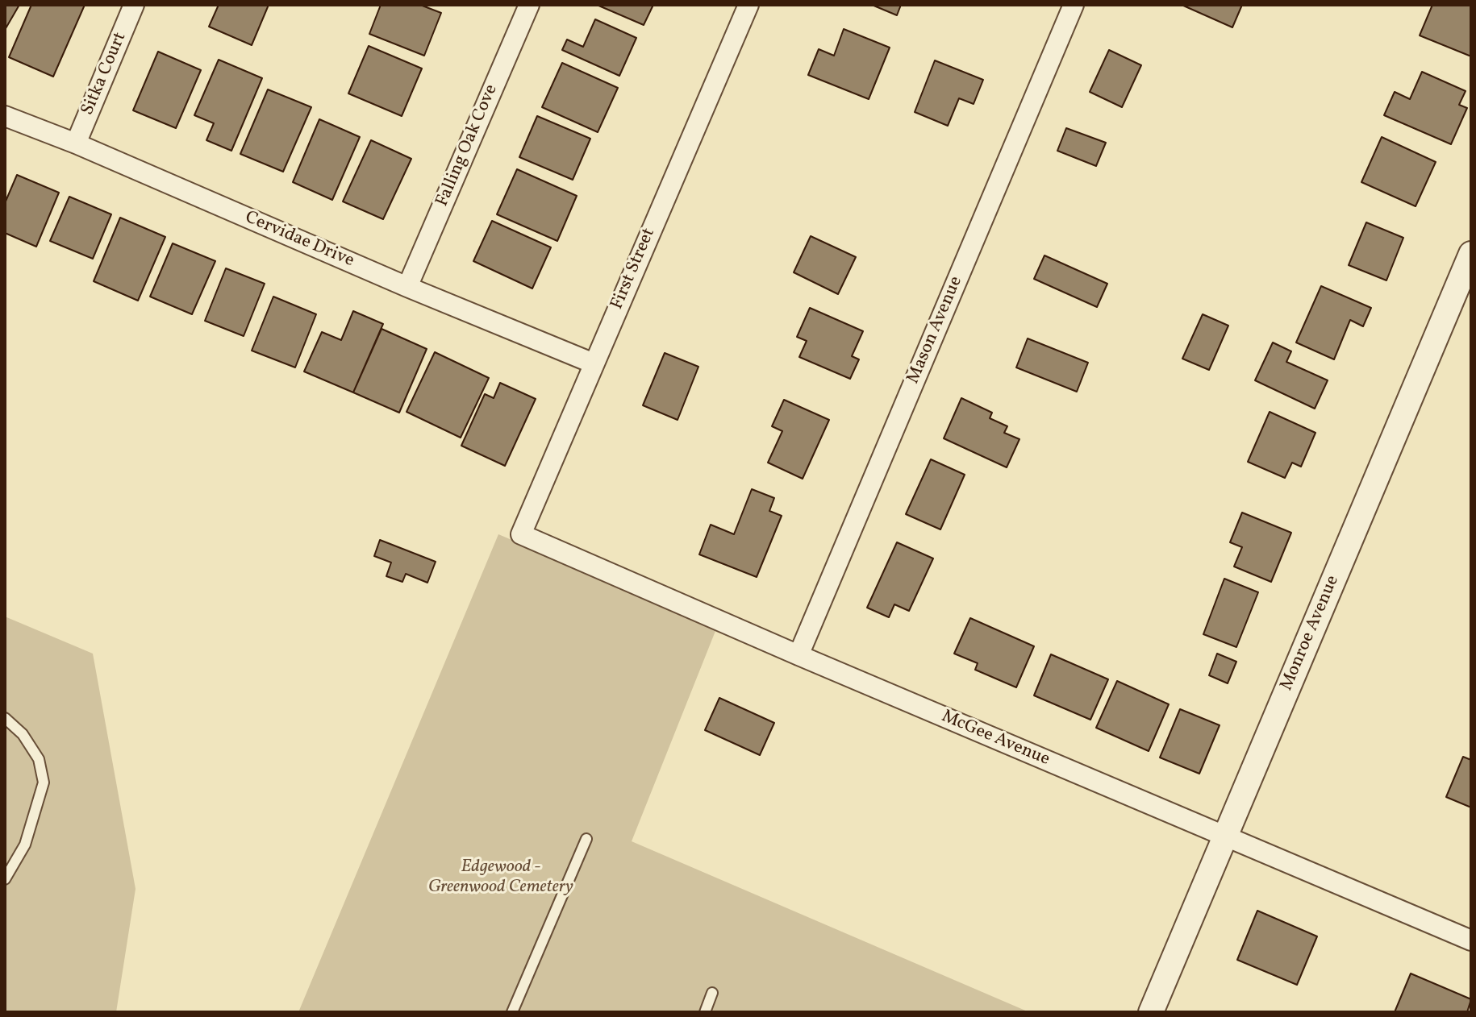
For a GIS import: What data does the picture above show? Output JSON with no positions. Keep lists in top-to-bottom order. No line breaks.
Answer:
{"streets":{"street":["Sitka Court","Falling Oak Cove","Cervidae Drive","First Street","Mason Avenue","Monroe Avenue","McGee Avenue"]},"crossings":[["Sitka Court","Cervidae Drive"],["Falling Oak Cove","Cervidae Drive"],["Cervidae Drive","First Street"],["First Street","McGee Avenue"],["Mason Avenue","McGee Avenue"],["Monroe Avenue","McGee Avenue"]],"parks":["Edgewood - Greenwood Cemetery"]}
